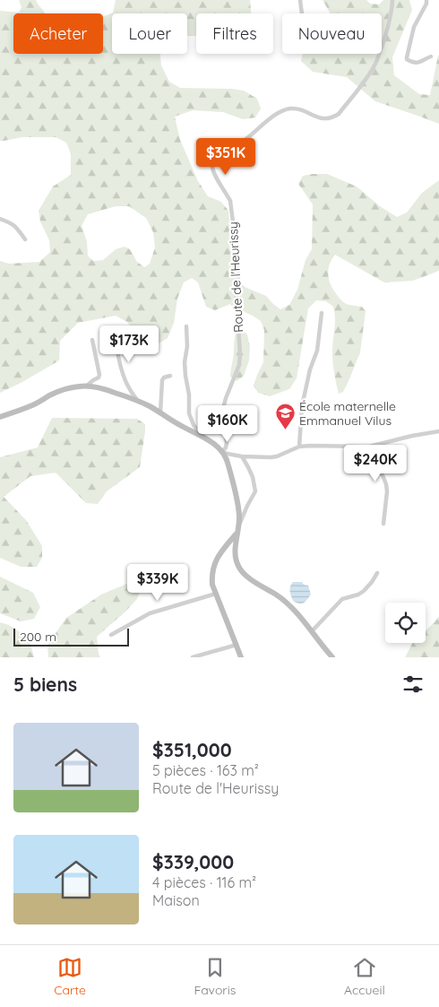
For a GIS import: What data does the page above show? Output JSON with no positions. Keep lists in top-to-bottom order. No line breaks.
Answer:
{"streets":{"street":["Route de l'Heurissy"]},"places":{"school or university":["École maternelle Emmanuel Vilus"]},"scale_bar":"200 m","page":{"chip":["Acheter","Louer","Filtres","Nouveau"],"price":["$351K","$173K","$160K","$240K","$339K"],"scale":"200 m","heading":"5 biens","list":[{"name":"$351,000","note":"5 pièces · 163 m² · Route de l'Heurissy"},{"name":"$339,000","note":"4 pièces · 116 m² · Maison"}],"tabs":["Carte","Favoris","Accueil"]}}
